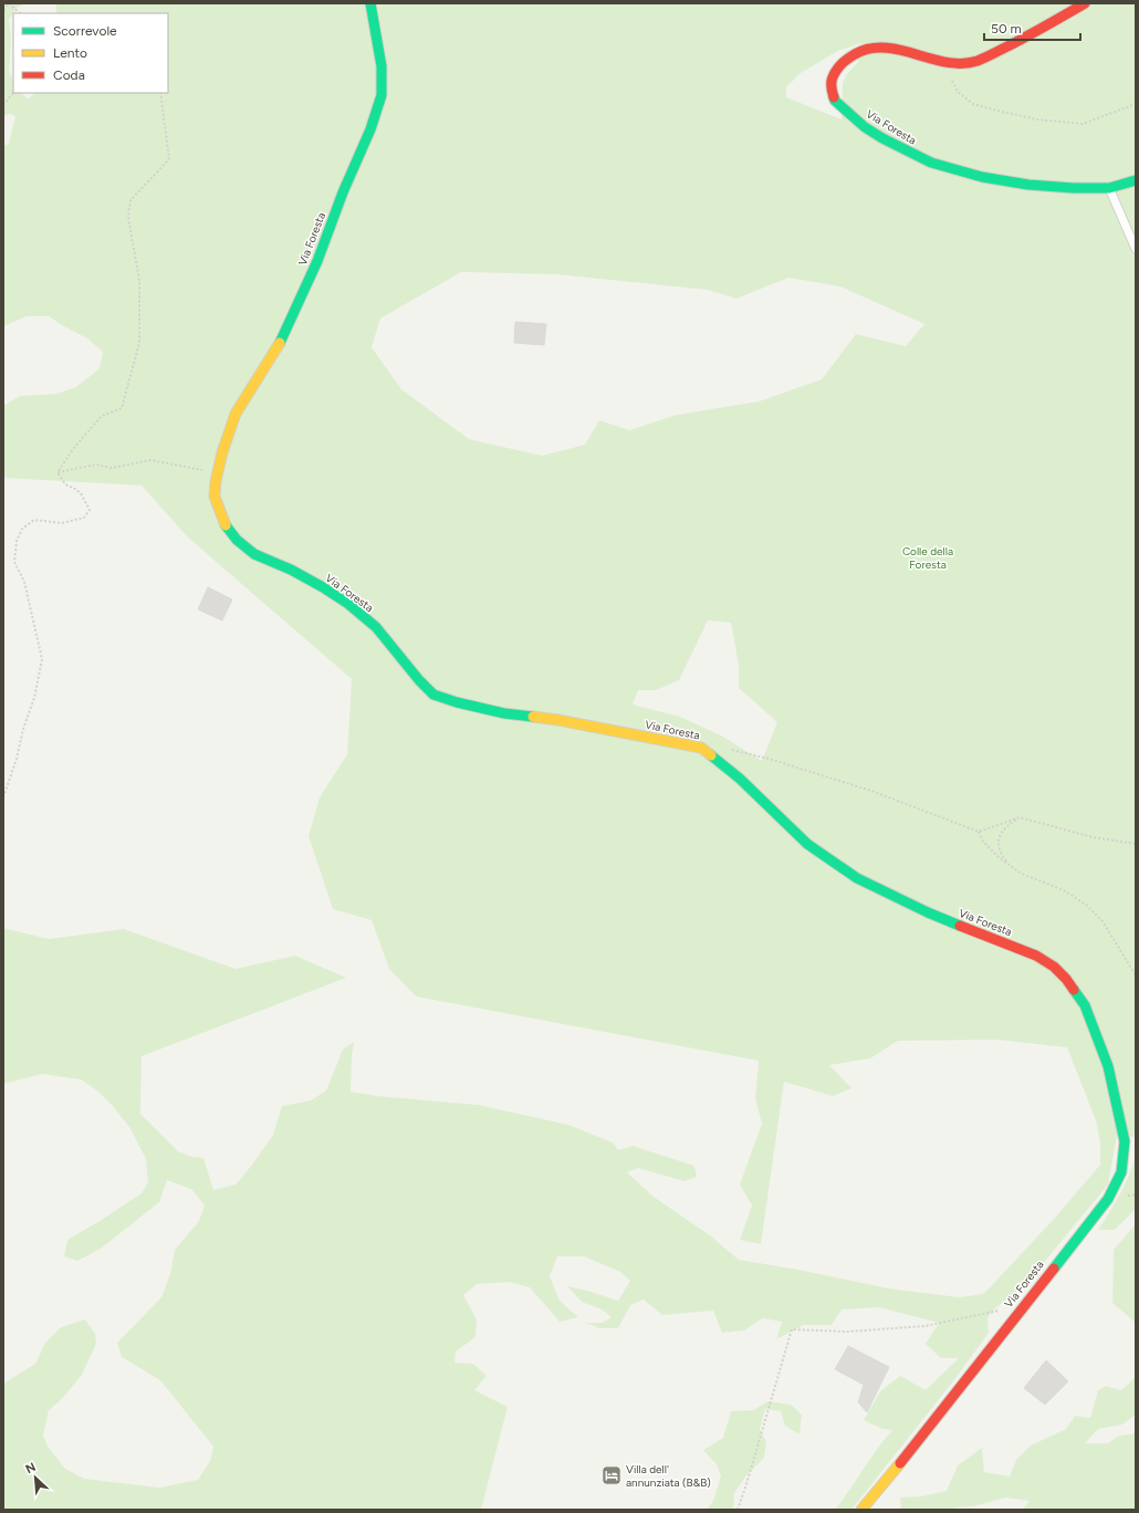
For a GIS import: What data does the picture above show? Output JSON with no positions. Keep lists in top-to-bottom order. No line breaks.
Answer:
{"streets":{"main road":["Via Foresta"]},"parks":["Colle della Foresta"],"places":{"hotel":["Villa dell' annunziata (B&B)"]},"legend":["Scorrevole","Lento","Coda"],"scale_bar":"50 m","north":"top left"}
